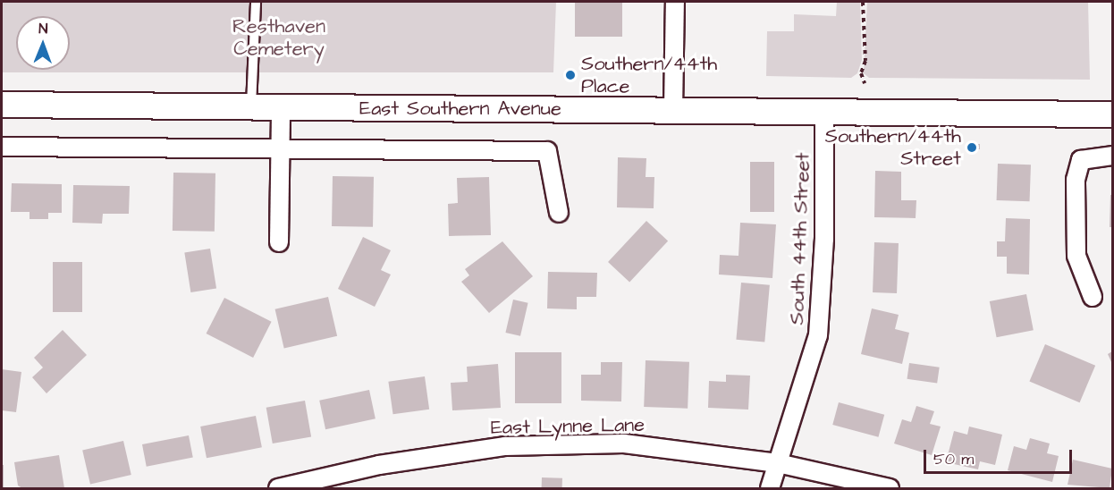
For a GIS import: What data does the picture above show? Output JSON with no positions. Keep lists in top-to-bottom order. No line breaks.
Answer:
{"streets":{"main road":["East Southern Avenue"],"street":["South 44th Street","East Lynne Lane"]},"crossings":[["East Southern Avenue","South 44th Street"],["South 44th Street","East Lynne Lane"]],"parks":["Resthaven Cemetery"],"places":["Southern/44th Place","Southern/44th Street"],"scale_bar":"50 m","north":"top"}
